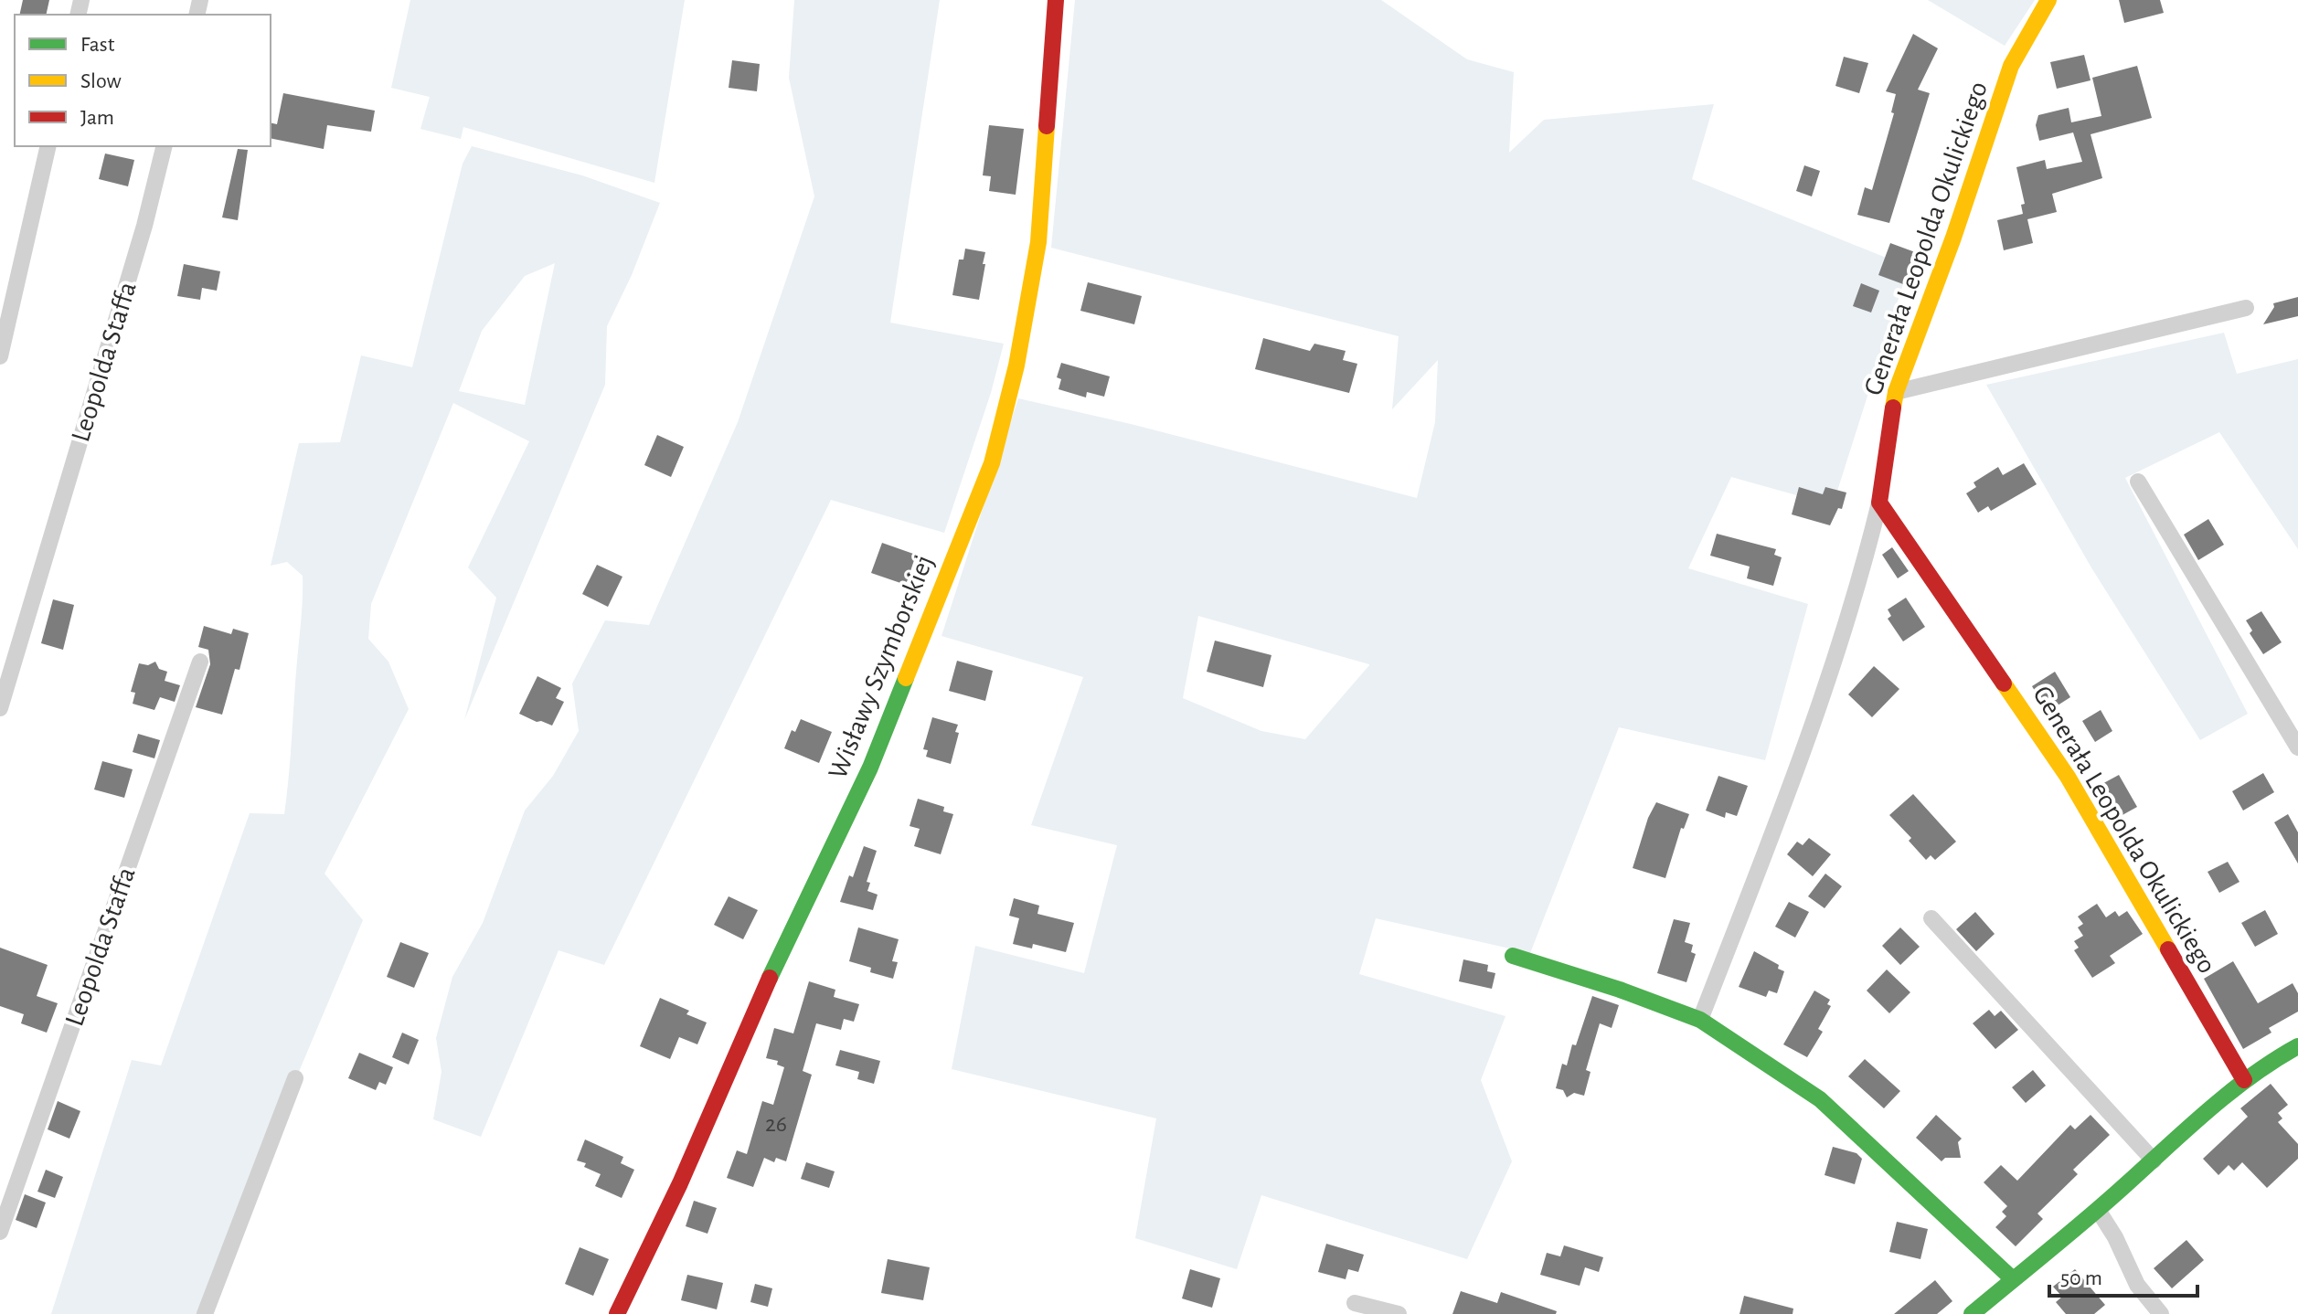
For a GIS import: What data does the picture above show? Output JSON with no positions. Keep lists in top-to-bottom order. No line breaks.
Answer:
{"streets":{"street":["Generała Leopolda Okulickiego","Leopolda Staffa","Wisławy Szymborskiej"]},"house_numbers":["26"],"legend":["Fast","Slow","Jam"],"scale_bar":"50 m"}
